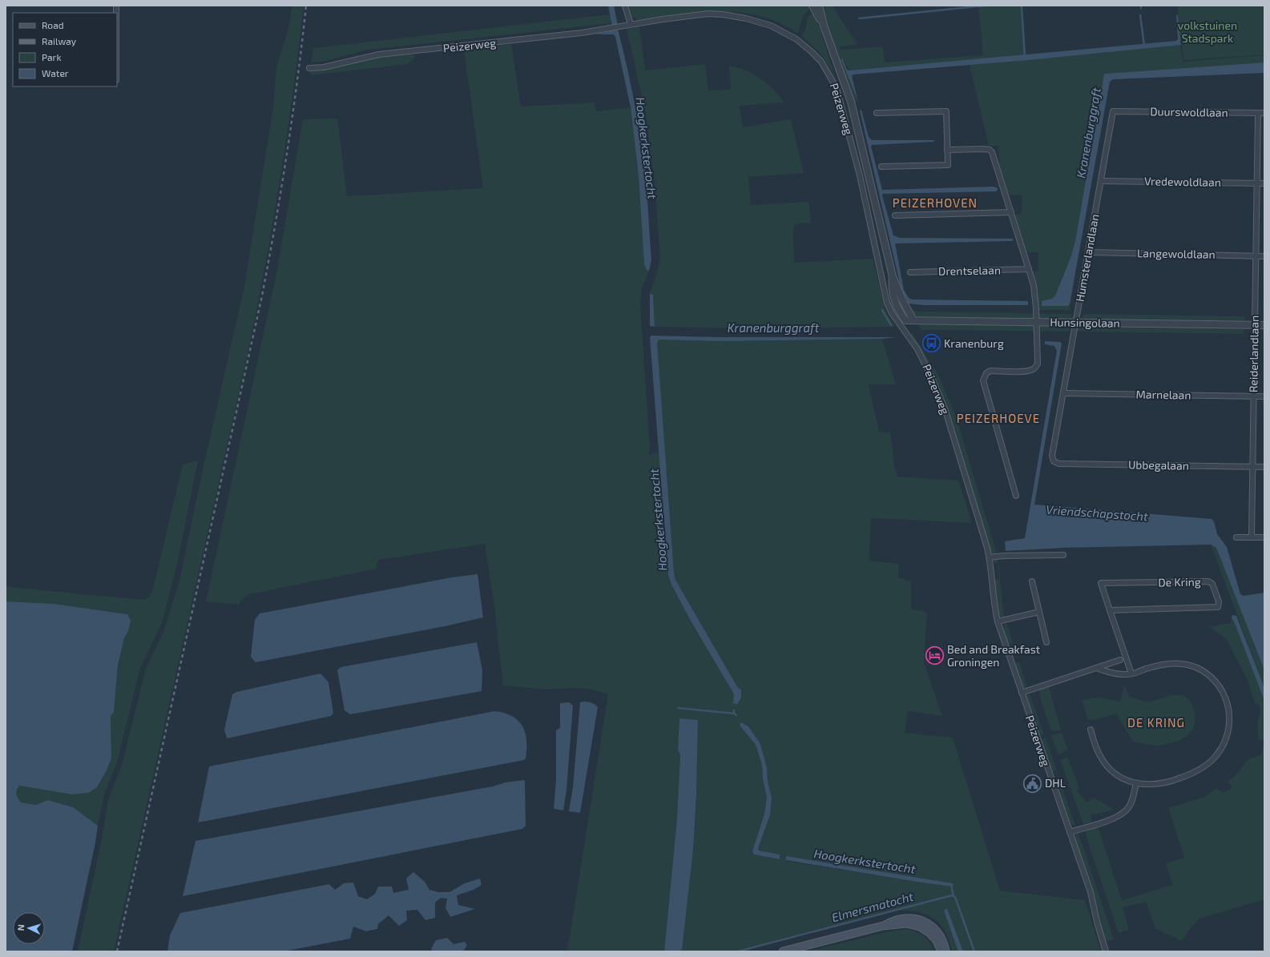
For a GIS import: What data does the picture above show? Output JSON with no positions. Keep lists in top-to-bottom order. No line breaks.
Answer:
{"streets":{"street":["Peizerweg","Duurswoldlaan","Vredewoldlaan","Langewoldlaan","Humsterlandlaan","Drentselaan","Hunsingolaan","Reiderlandlaan","Marnelaan","Ubbegalaan","De Kring"]},"crossings":[["Peizerweg","Hunsingolaan"],["Duurswoldlaan","Humsterlandlaan"],["Duurswoldlaan","Reiderlandlaan"],["Vredewoldlaan","Humsterlandlaan"],["Vredewoldlaan","Reiderlandlaan"],["Langewoldlaan","Humsterlandlaan"],["Langewoldlaan","Reiderlandlaan"],["Humsterlandlaan","Hunsingolaan"],["Humsterlandlaan","Marnelaan"],["Humsterlandlaan","Ubbegalaan"],["Hunsingolaan","Reiderlandlaan"],["Reiderlandlaan","Marnelaan"],["Reiderlandlaan","Ubbegalaan"]],"districts":["PEIZERHOVEN","PEIZERHOEVE","DE KRING"],"water":["Kranenburggraft","Hoogkerkstertocht","Vriendschapstocht","Elmersmatocht"],"parks":["volkstuinen Stadspark"],"places":{"bus stop":["Kranenburg"],"hotel":["Bed and Breakfast Groningen"],"public building":["DHL"]},"legend":["Road","Railway","Park","Water"],"north":"left"}
